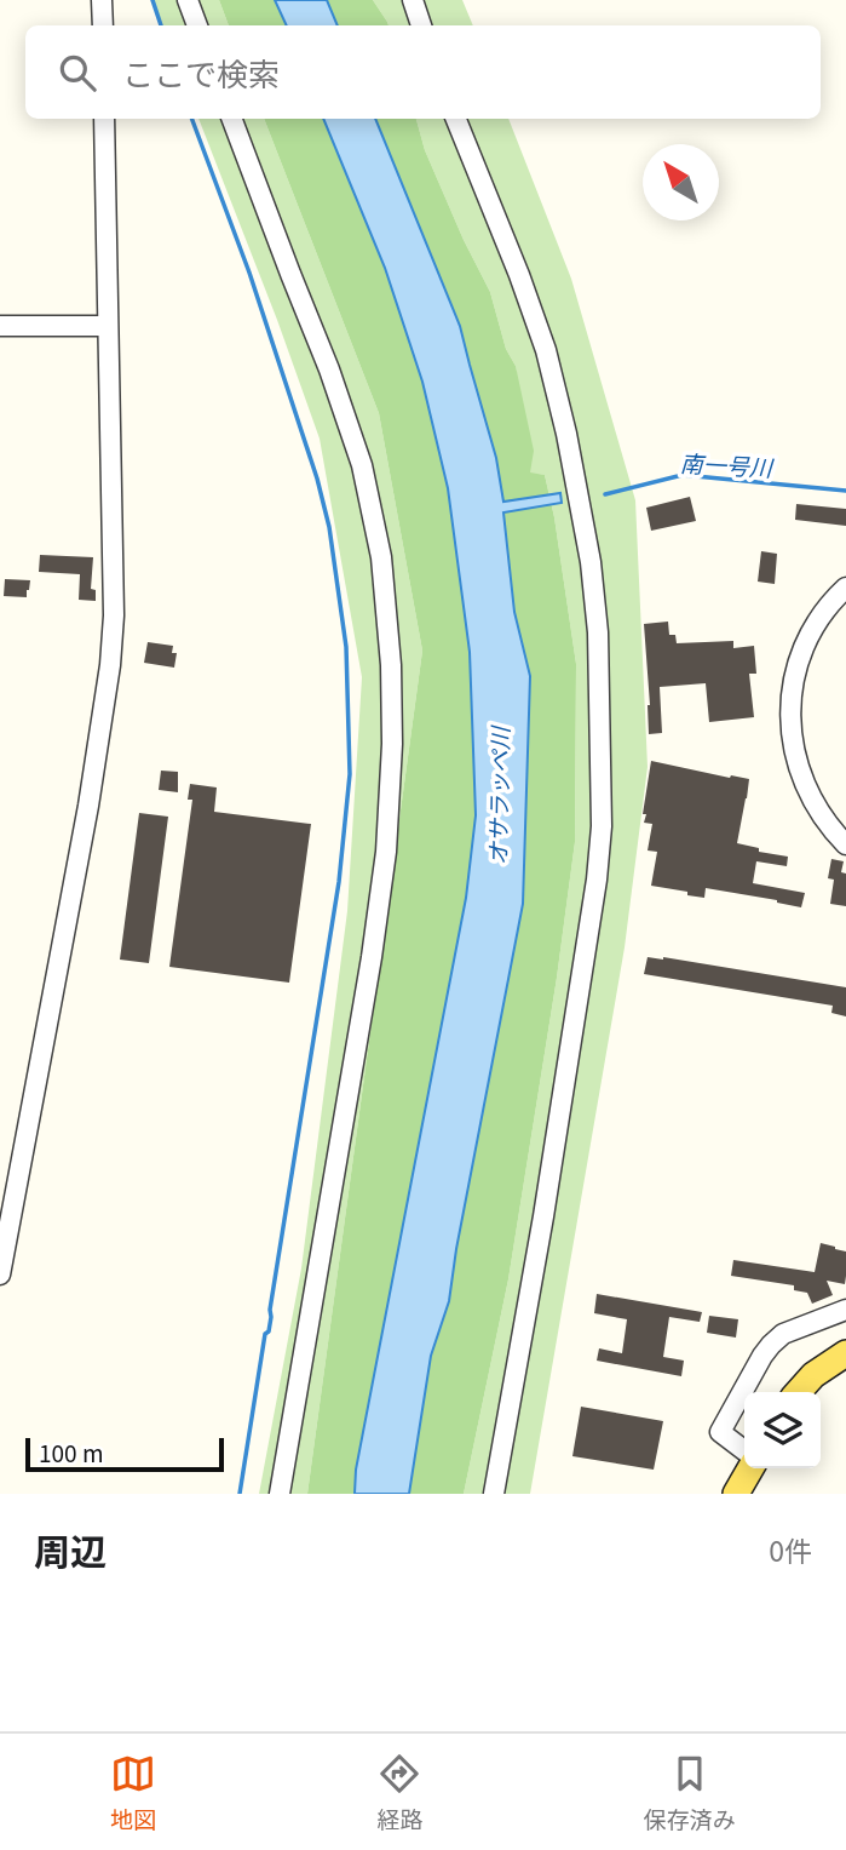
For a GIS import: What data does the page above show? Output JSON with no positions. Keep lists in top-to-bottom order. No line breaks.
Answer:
{"water":["南一号川","オサラッペ川"],"scale_bar":"100 m","north":"top left","page":{"search":"ここで検索","scale":"100 m","heading":["周辺","0件"],"nav":["地図","経路","保存済み"]}}
